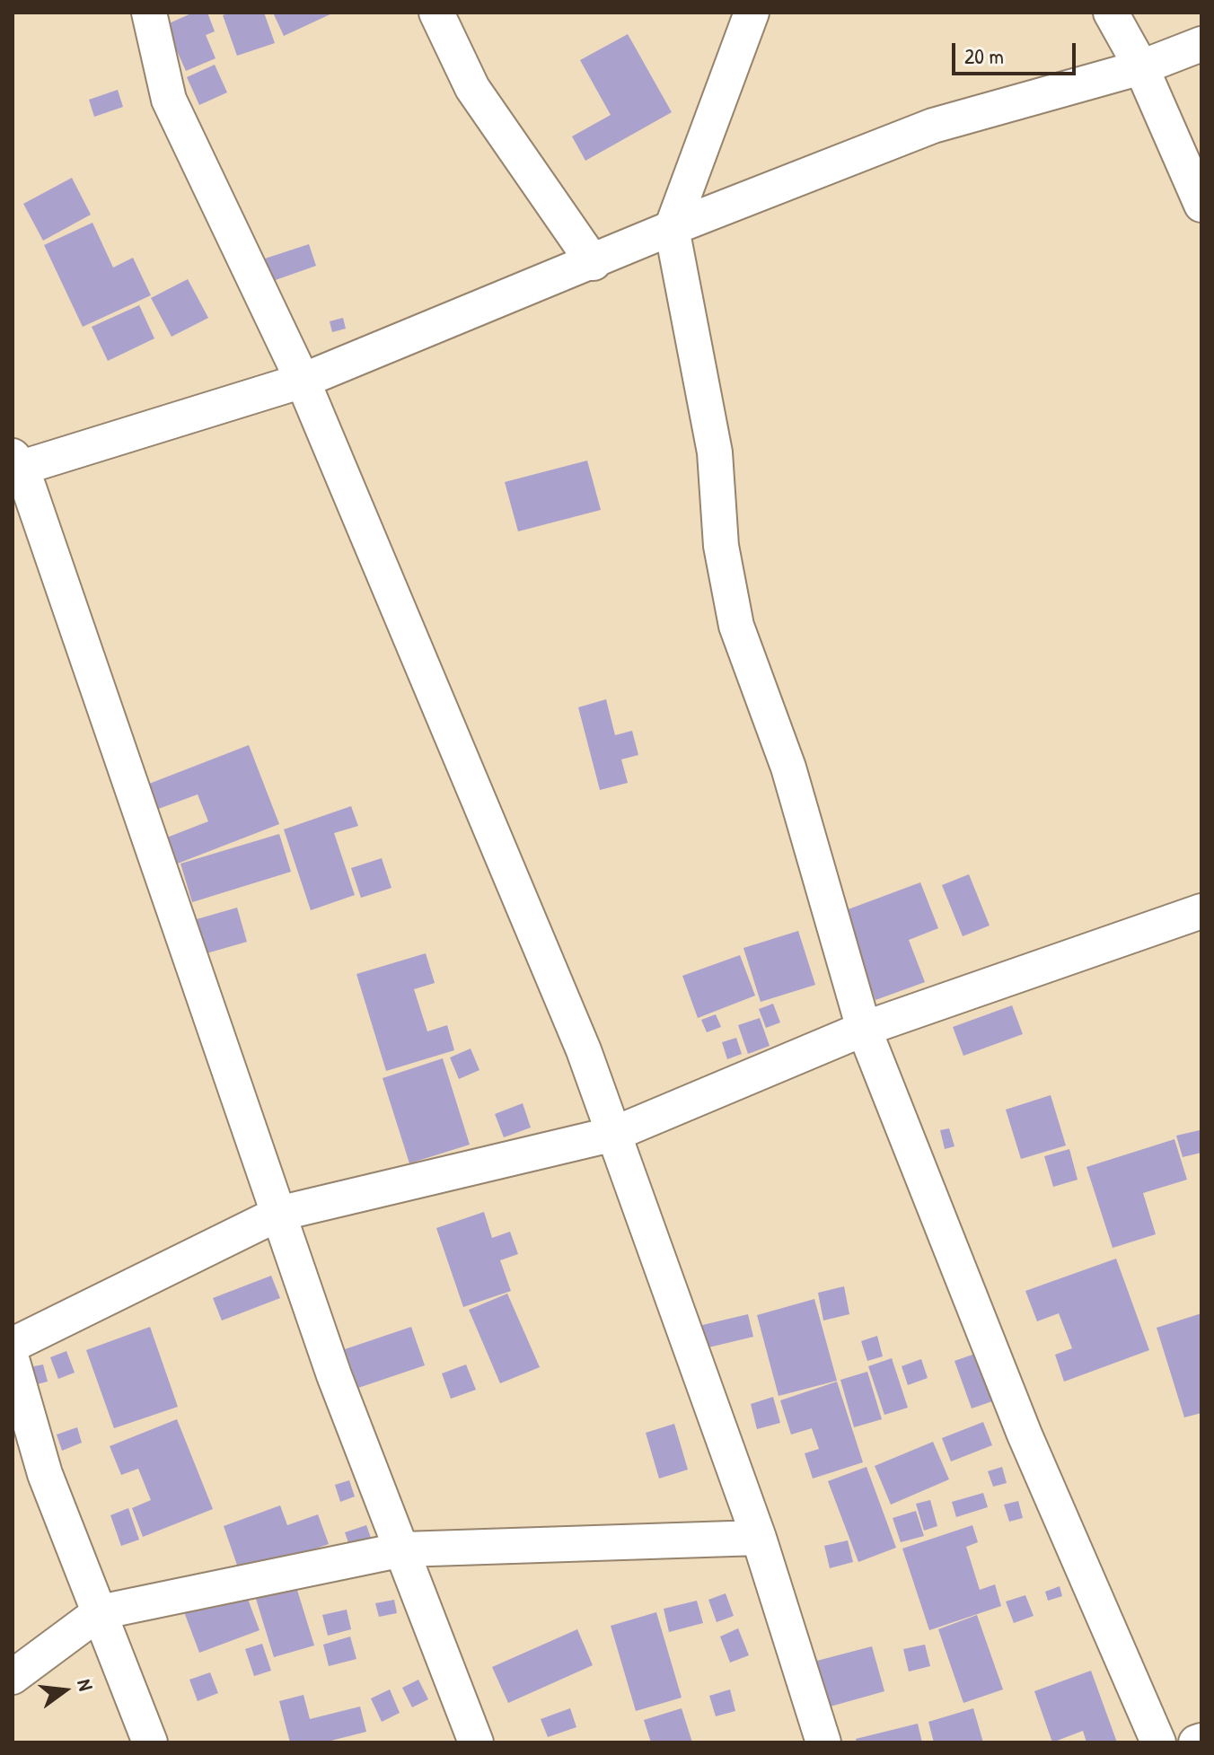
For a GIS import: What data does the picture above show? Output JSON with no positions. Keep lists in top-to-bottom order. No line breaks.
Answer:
{"scale_bar":"20 m","north":"right"}
